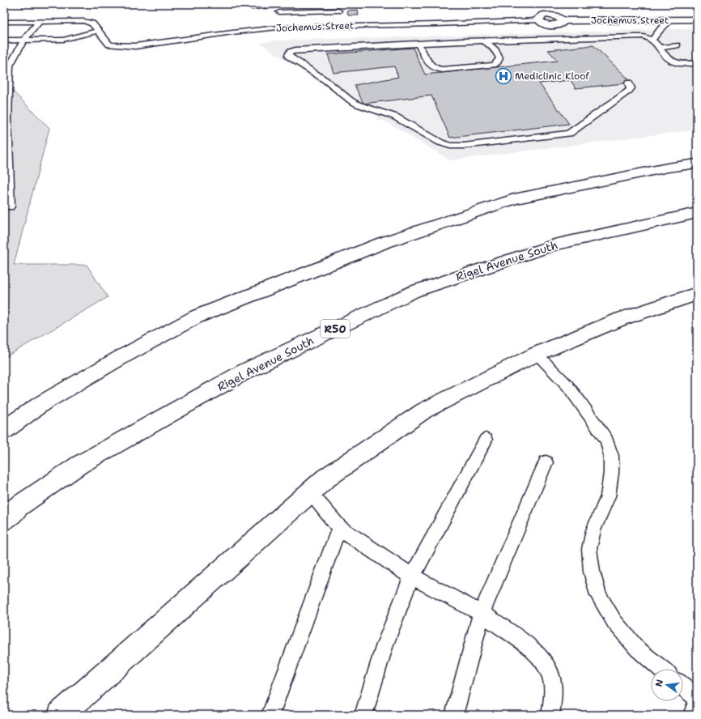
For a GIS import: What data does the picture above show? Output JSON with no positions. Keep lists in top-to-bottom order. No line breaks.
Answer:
{"streets":{"main road":["Jochemus Street","Rigel Avenue South","R50"]},"places":{"hospital":["Mediclinic Kloof"]},"north":"left"}
